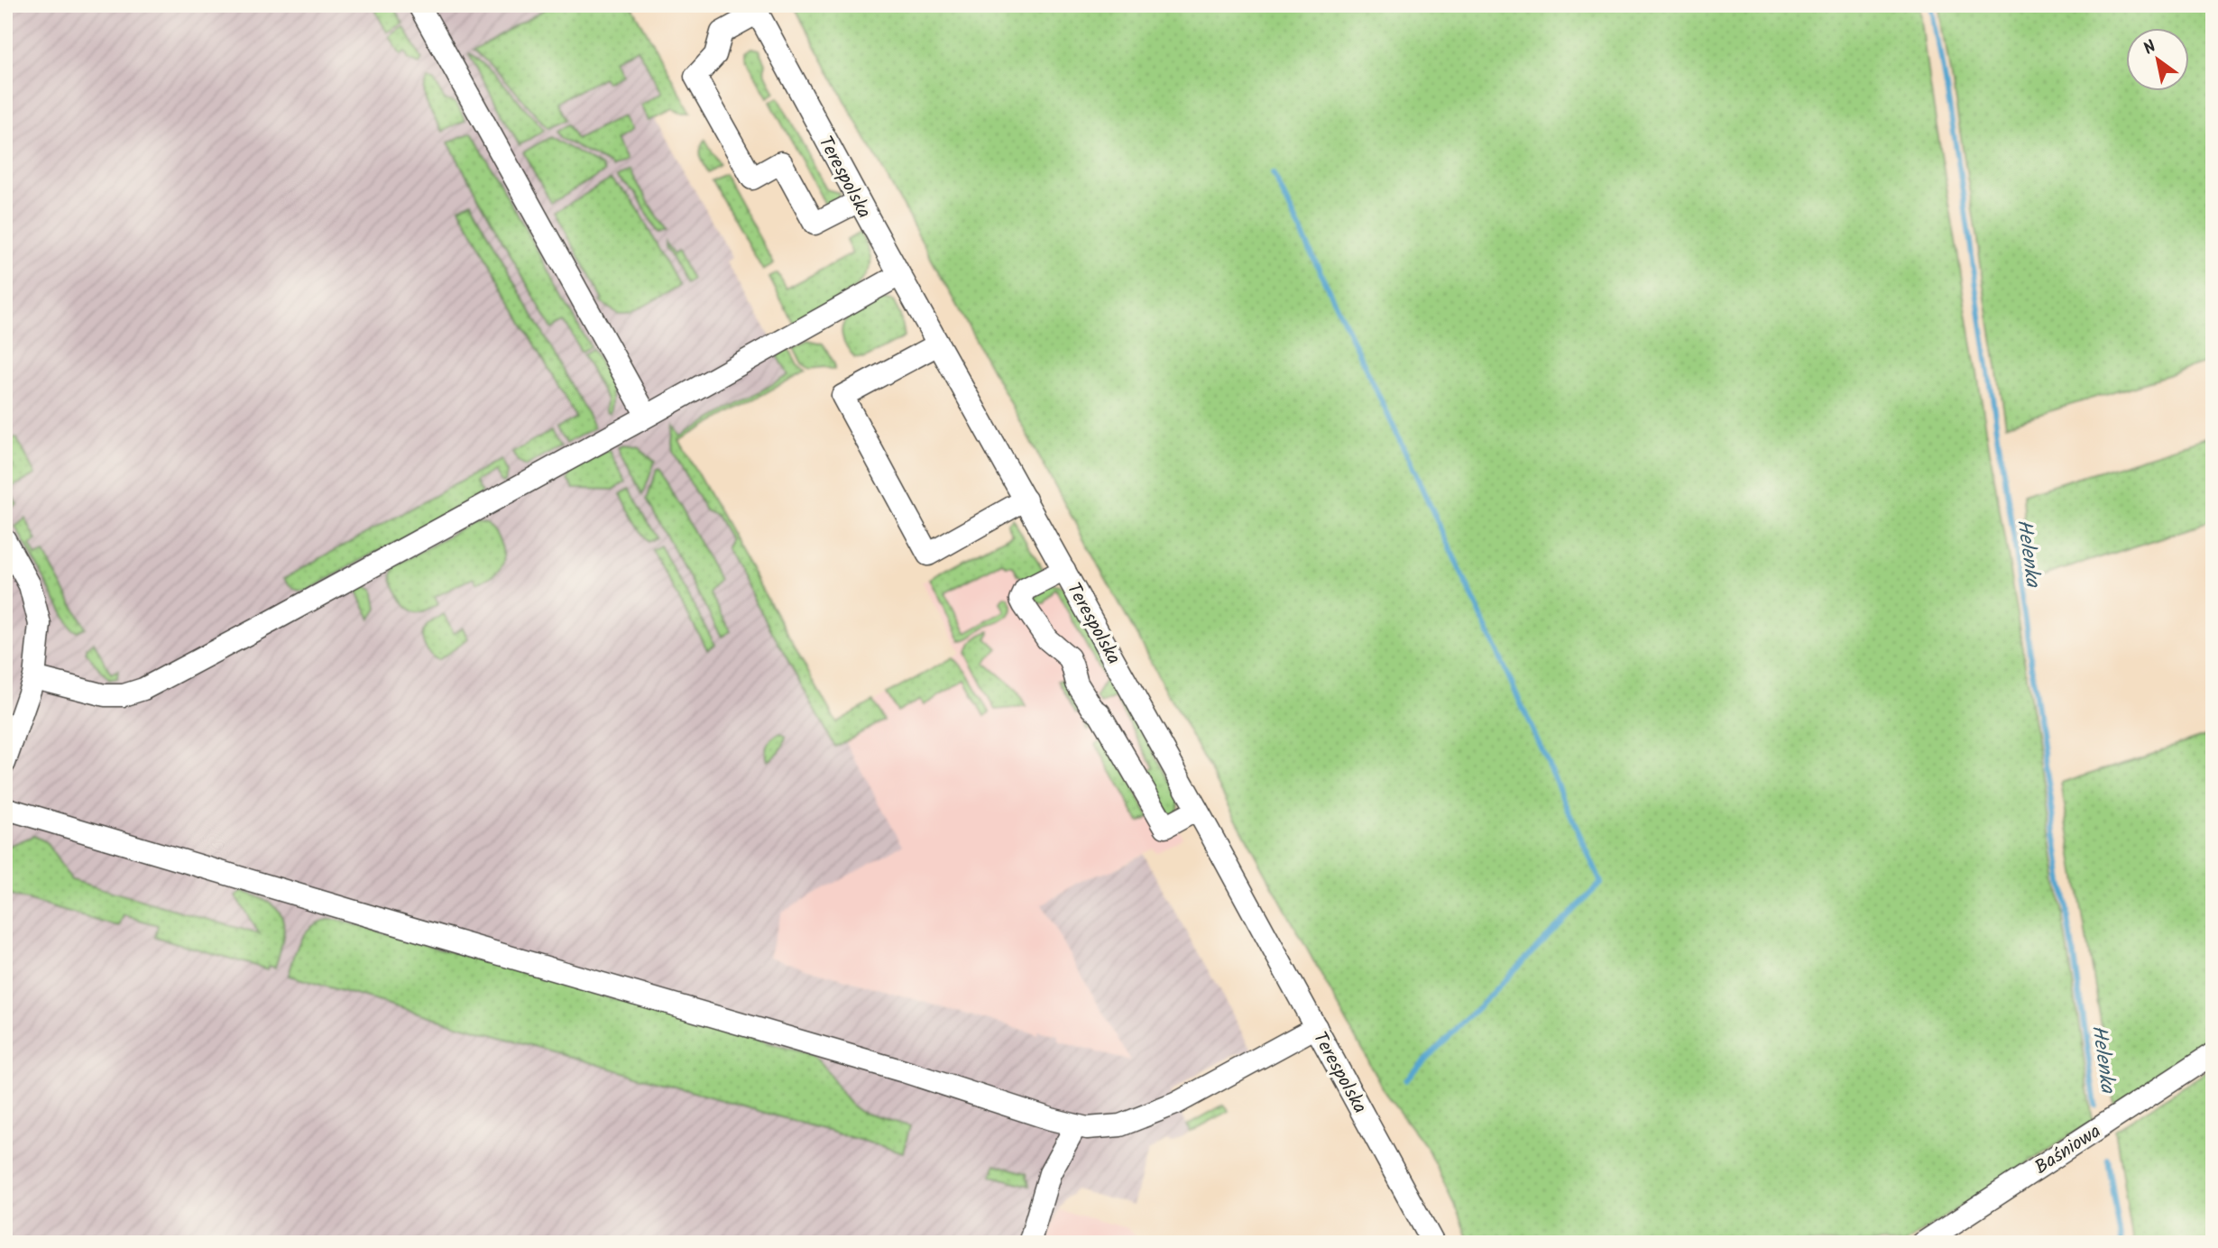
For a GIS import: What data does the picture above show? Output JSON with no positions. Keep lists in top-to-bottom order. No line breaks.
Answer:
{"streets":{"street":["Terespolska","Baśniowa"]},"water":["Helenka"],"north":"top left"}
